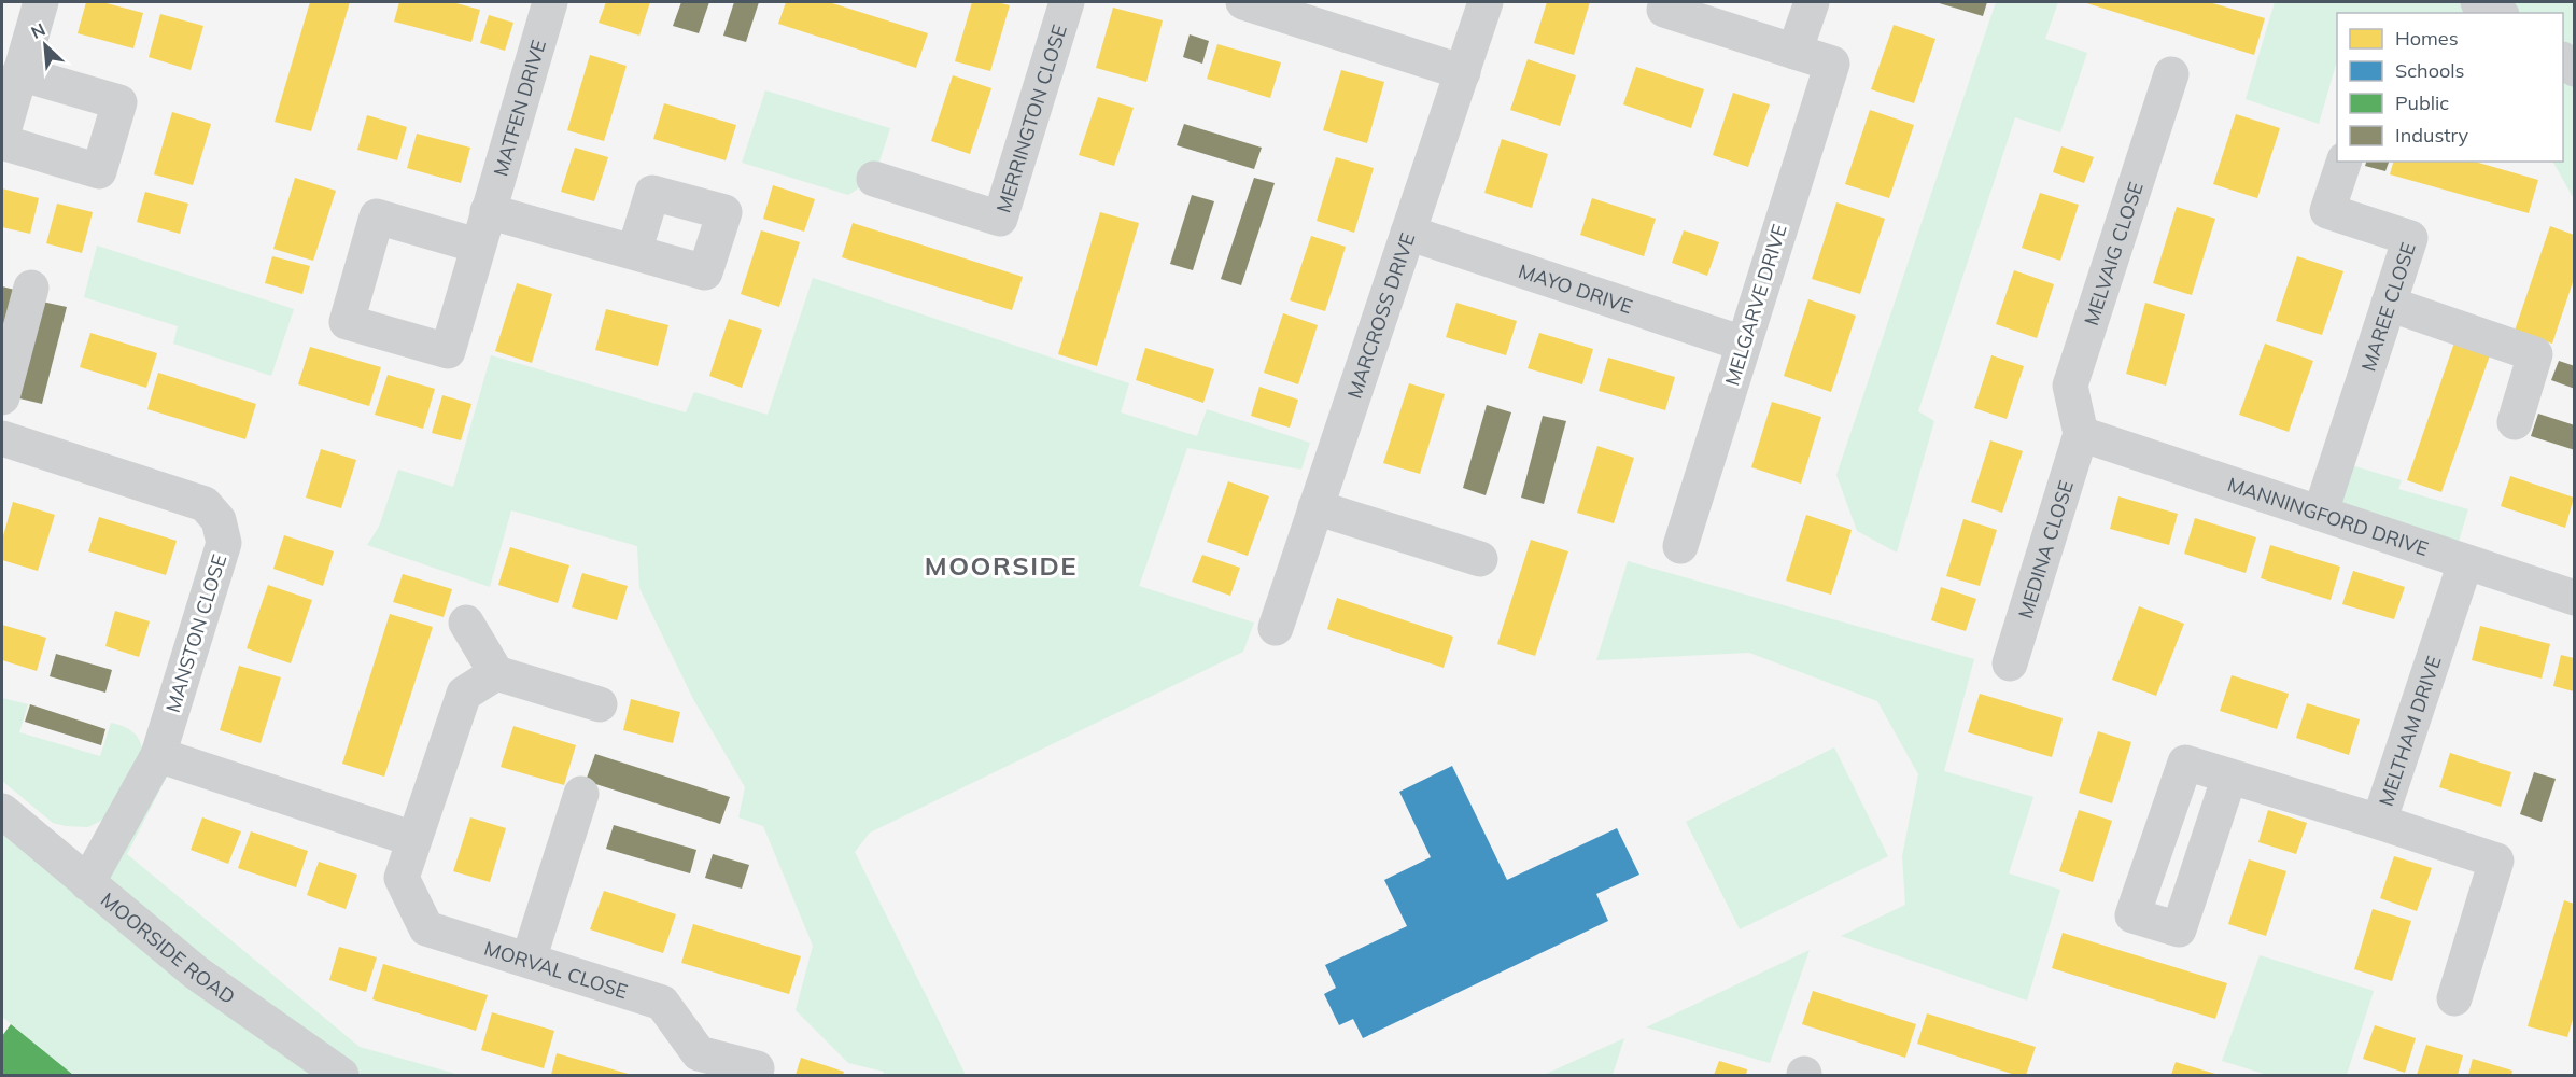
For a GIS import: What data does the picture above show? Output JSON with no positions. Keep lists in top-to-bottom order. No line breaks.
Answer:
{"streets":{"street":["MATFEN DRIVE","MERRINGTON CLOSE","MELVAIG CLOSE","MAYO DRIVE","MELGARVE DRIVE","MAREE CLOSE","MARCROSS DRIVE","MANNINGFORD DRIVE","MEDINA CLOSE","MANSTON CLOSE","MELTHAM DRIVE","MOORSIDE ROAD","MORVAL CLOSE"]},"crossings":[["MELVAIG CLOSE","MANNINGFORD DRIVE"],["MELVAIG CLOSE","MEDINA CLOSE"],["MAYO DRIVE","MELGARVE DRIVE"],["MAYO DRIVE","MARCROSS DRIVE"],["MAREE CLOSE","MANNINGFORD DRIVE"],["MANNINGFORD DRIVE","MEDINA CLOSE"],["MANNINGFORD DRIVE","MELTHAM DRIVE"],["MANSTON CLOSE","MOORSIDE ROAD"]],"districts":["MOORSIDE"],"legend":["Homes","Schools","Public","Industry"],"north":"top left"}
